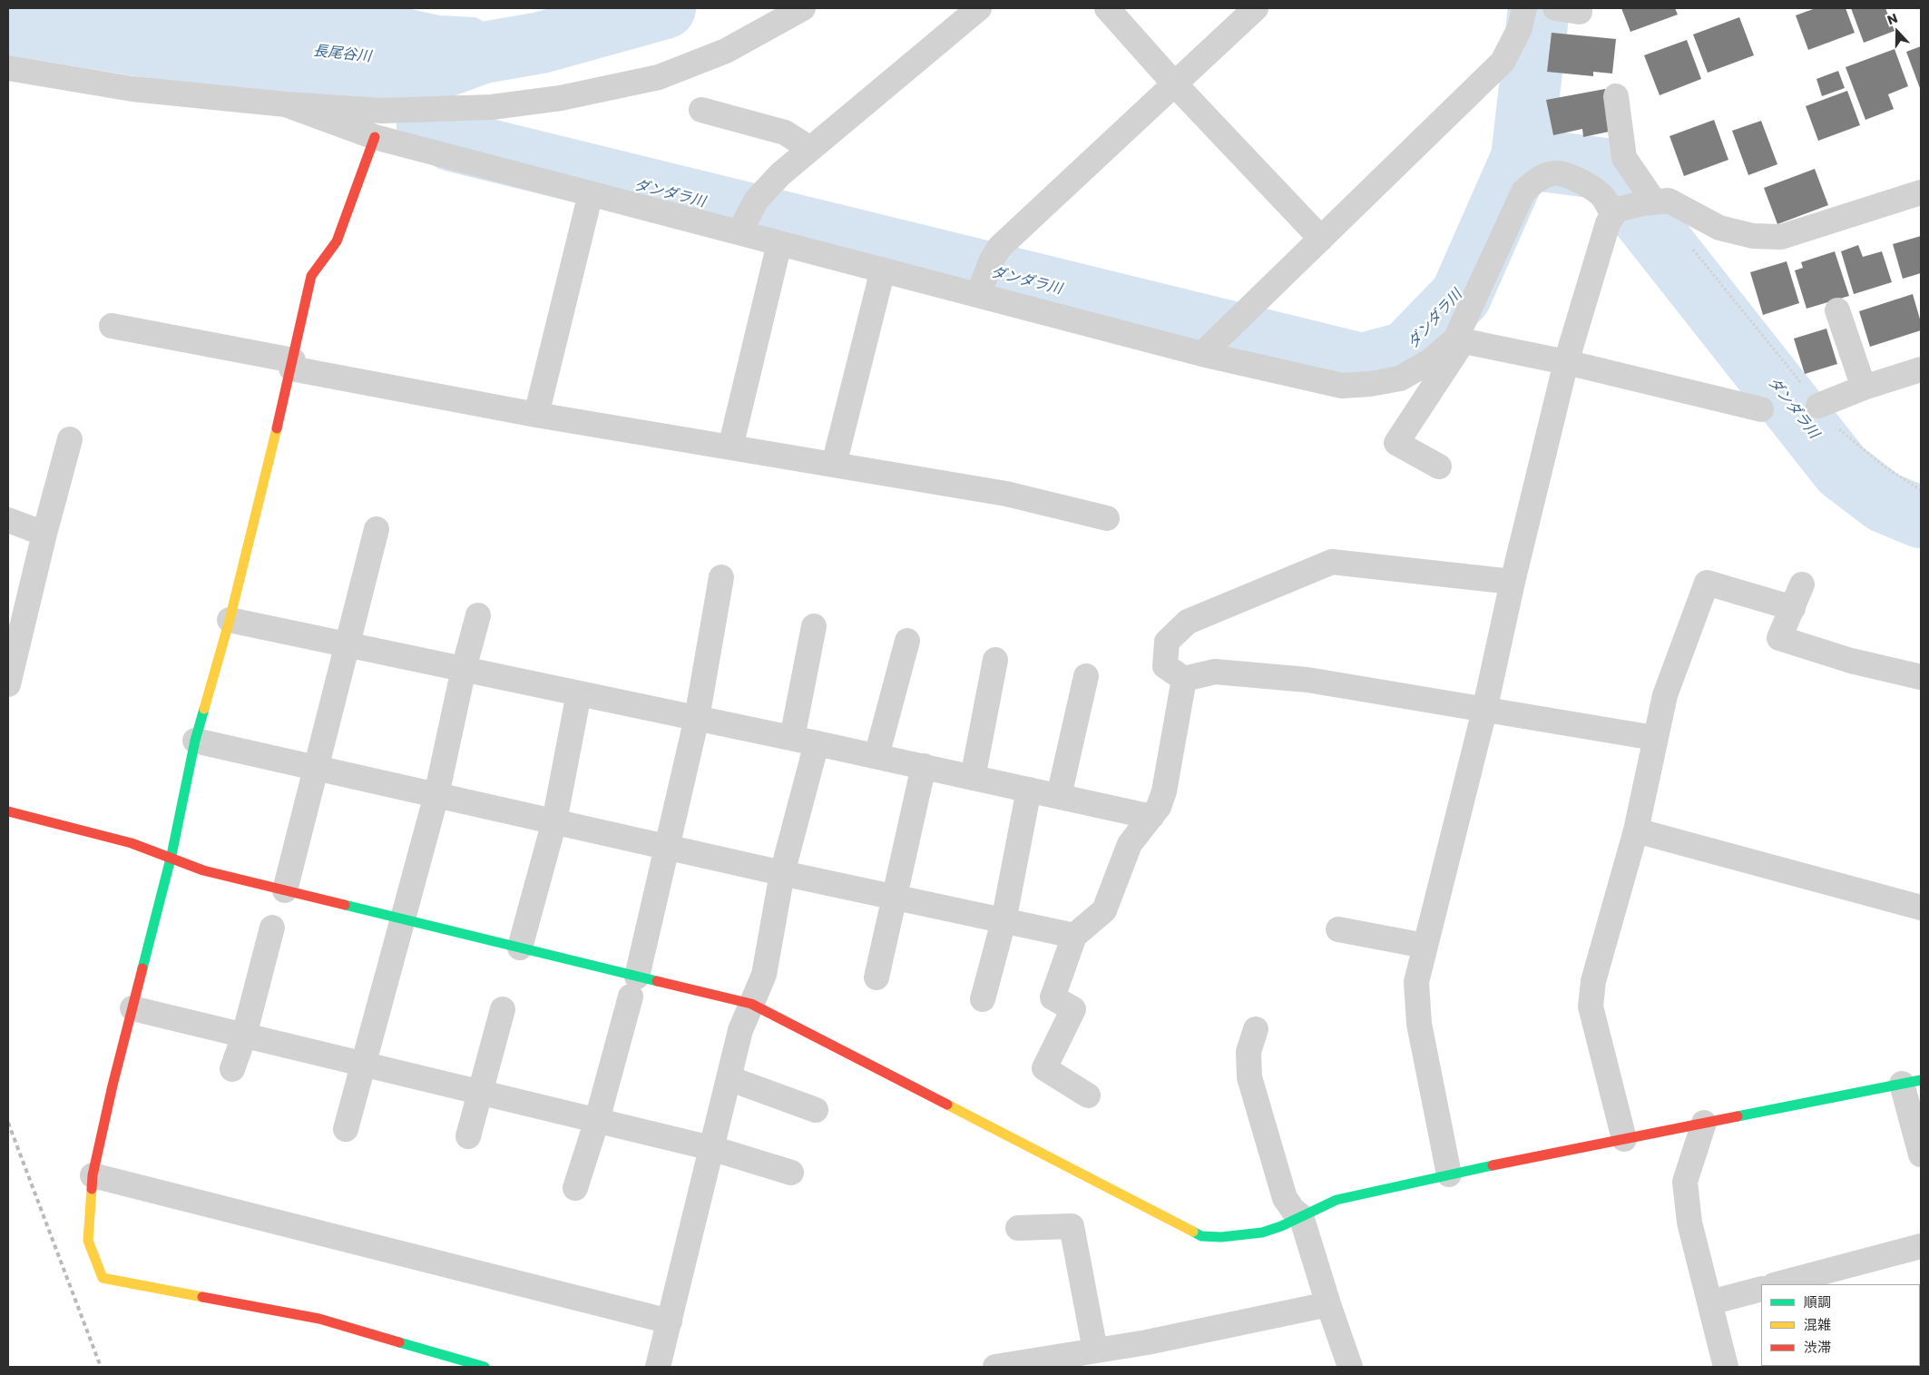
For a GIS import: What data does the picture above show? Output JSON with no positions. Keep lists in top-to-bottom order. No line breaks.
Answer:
{"water":["長尾谷川","ダンダラ川"],"legend":["順調","混雑","渋滞"],"north":"top"}
